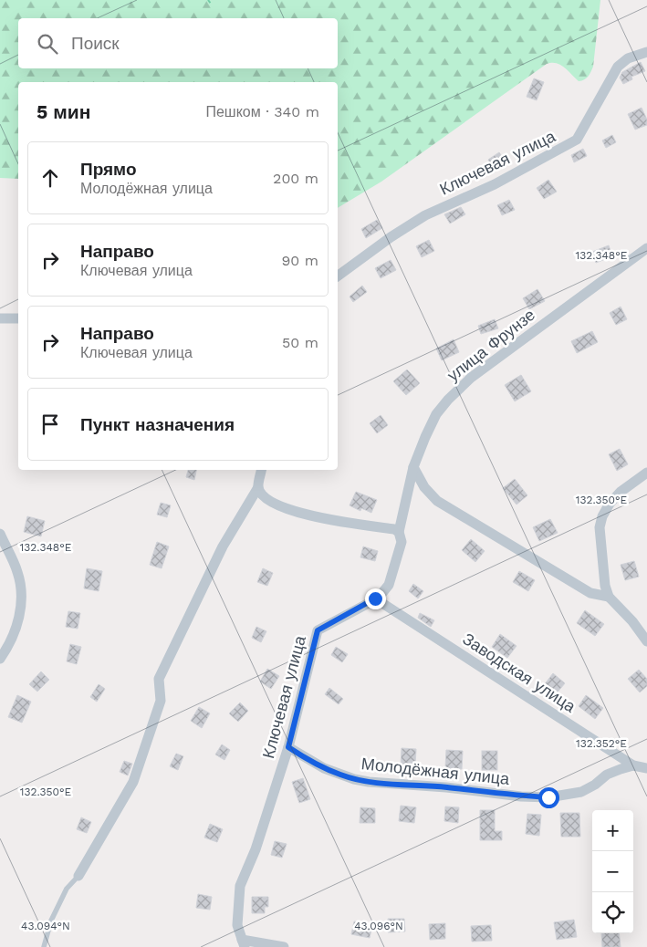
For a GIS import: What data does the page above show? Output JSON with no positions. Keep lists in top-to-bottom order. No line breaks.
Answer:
{"streets":{"street":["Ключевая улица","улица Фрунзе","Заводская улица","Молодёжная улица"]},"crossings":[["Ключевая улица","улица Фрунзе"],["Ключевая улица","Заводская улица"],["Ключевая улица","Молодёжная улица"],["Заводская улица","Молодёжная улица"]],"page":{"search":"Поиск","heading":["5 мин","Пешком · 340 m"],"list":[["Прямо","Молодёжная улица","200 m"],["Направо","Ключевая улица","90 m"],["Направо","Ключевая улица","50 m"],"Пункт назначения"],"map_buttons":["+","−"]},"coordinates":["132.348°E","132.350°E","132.352°E","43.094°N","43.096°N"]}
